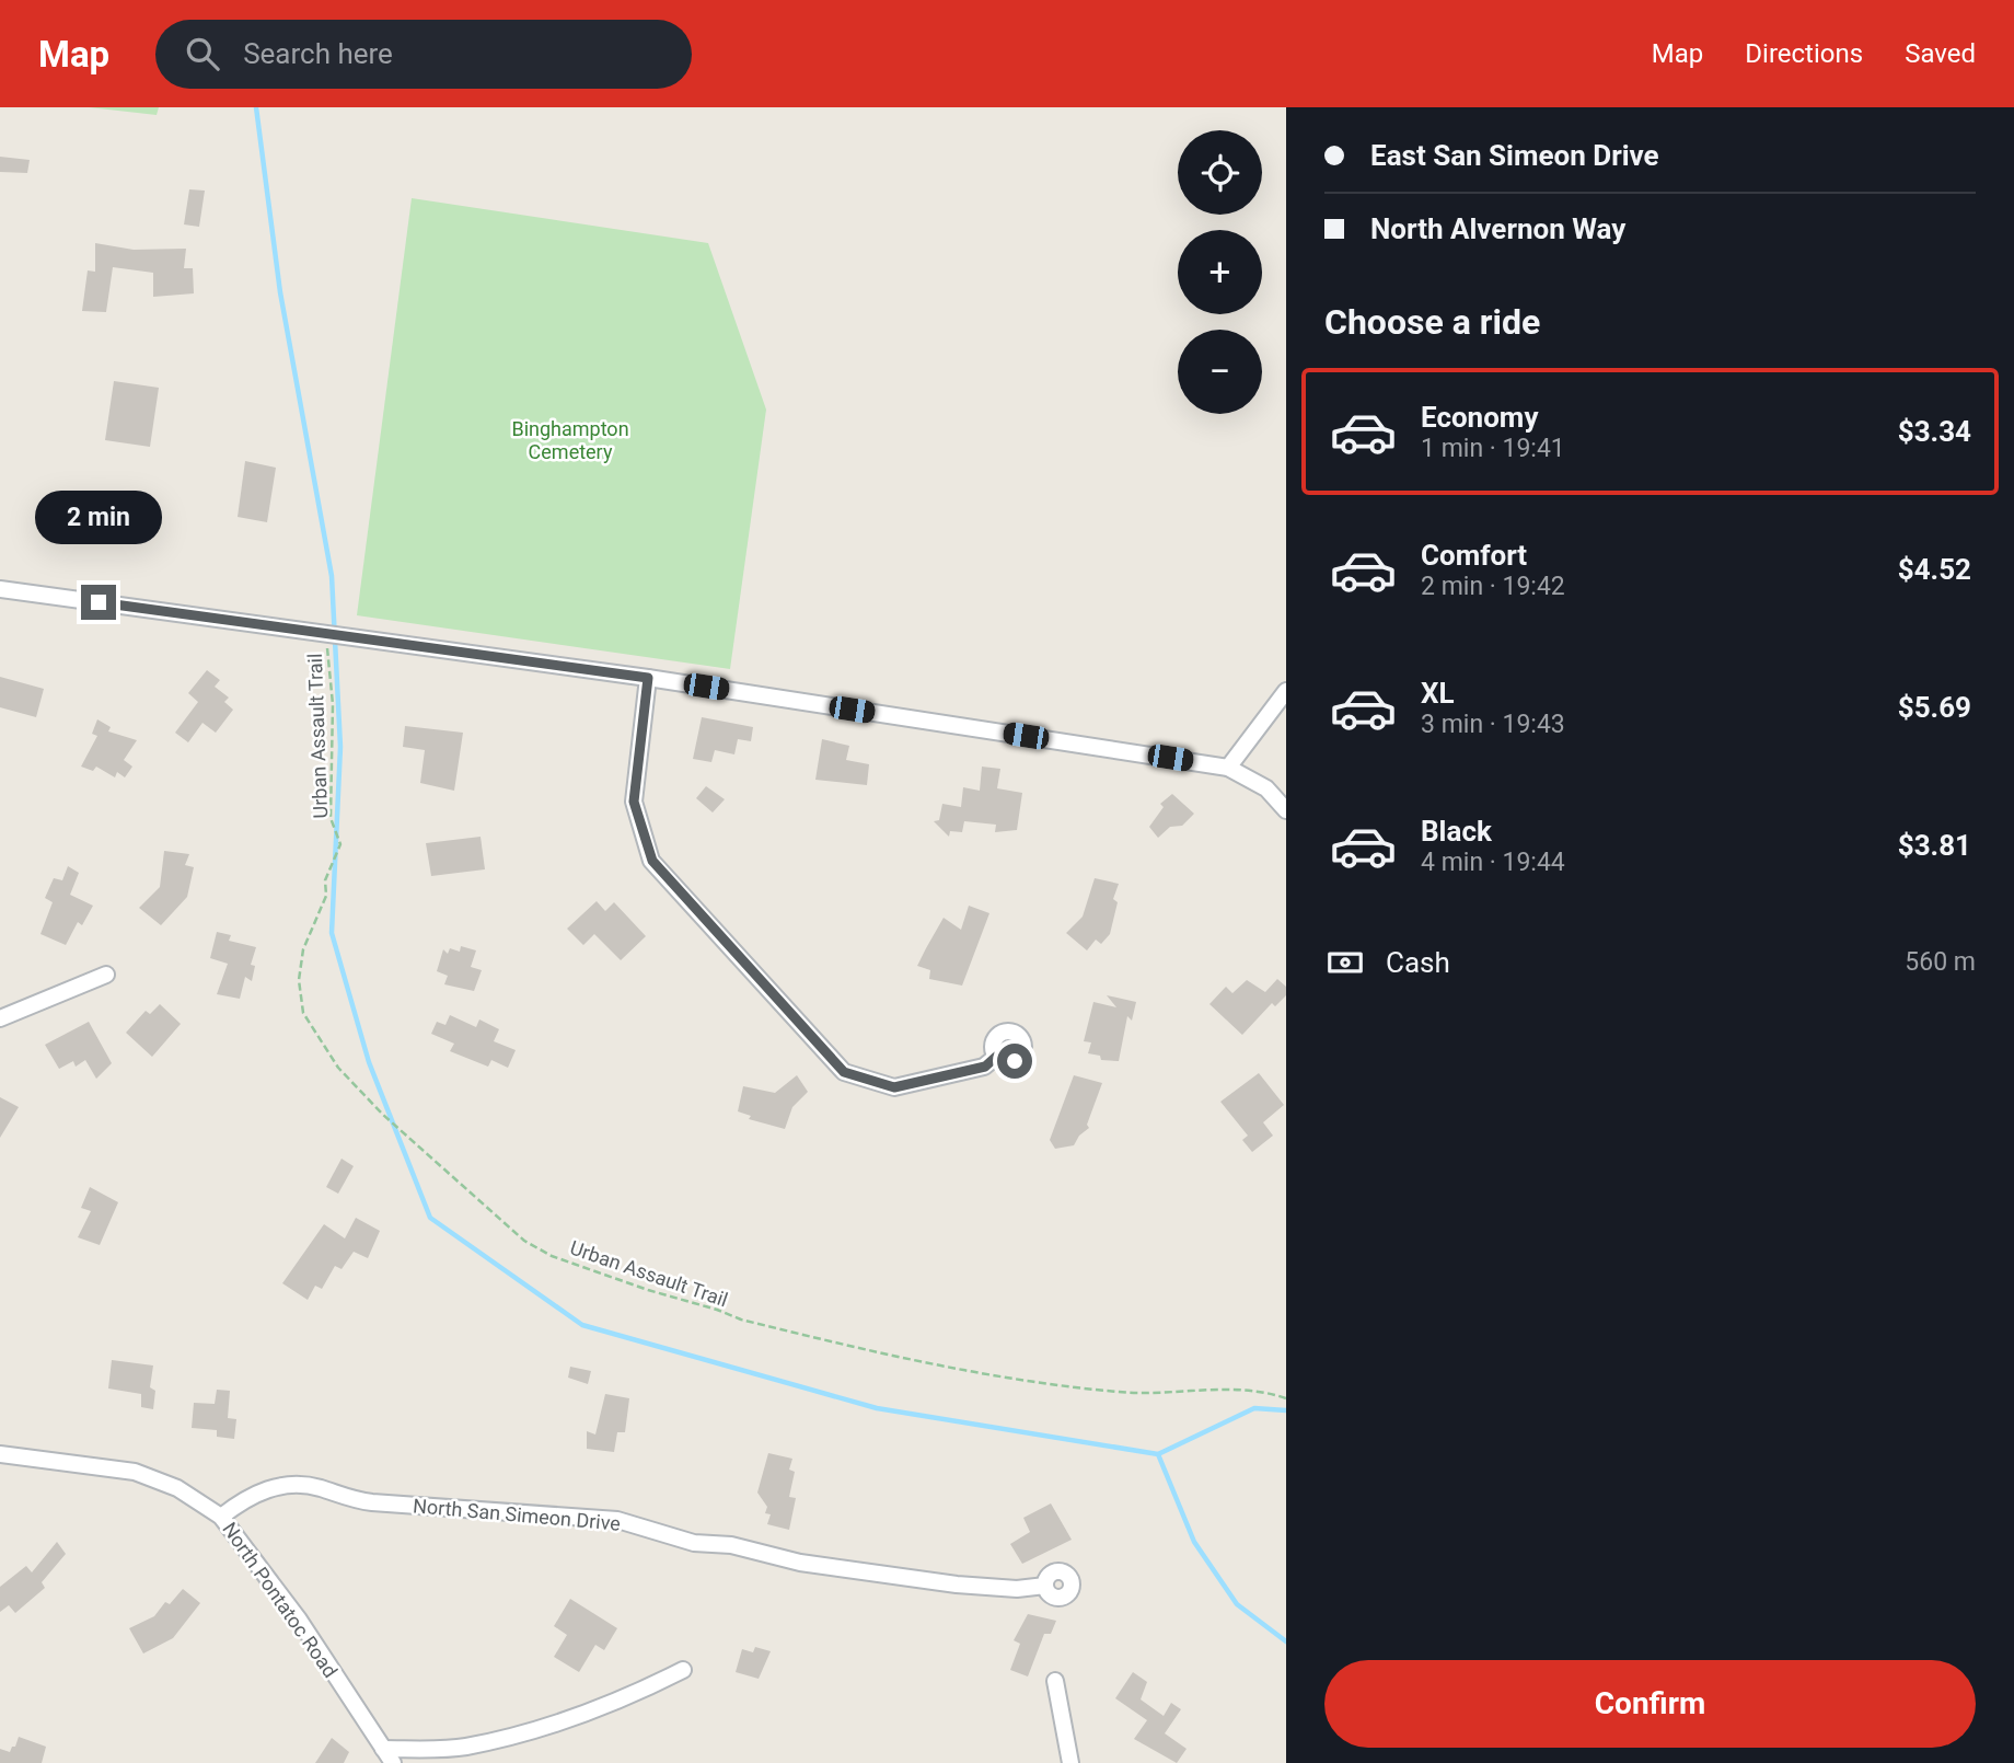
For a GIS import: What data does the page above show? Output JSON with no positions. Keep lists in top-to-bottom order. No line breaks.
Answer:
{"streets":{"street":["North San Simeon Drive","North Pontatoc Road"],"path":["Urban Assault Trail"]},"crossings":[["North San Simeon Drive","North Pontatoc Road"]],"parks":["Binghampton Cemetery"],"page":{"header":"Map","search":"Search here","nav":["Map","Directions","Saved"],"banner":["East San Simeon Drive","North Alvernon Way"],"map_buttons":["+","−"],"heading":"Choose a ride","list":[{"name":"Economy","note":"1 min · 19:41","value":"$3.34"},{"name":"Comfort","note":"2 min · 19:42","value":"$4.52"},{"name":"XL","note":"3 min · 19:43","value":"$5.69"},{"name":"Black","note":"4 min · 19:44","value":"$3.81"}],"bubble":"2 min","pay":["Cash","560 m"],"buttons":"Confirm"}}
